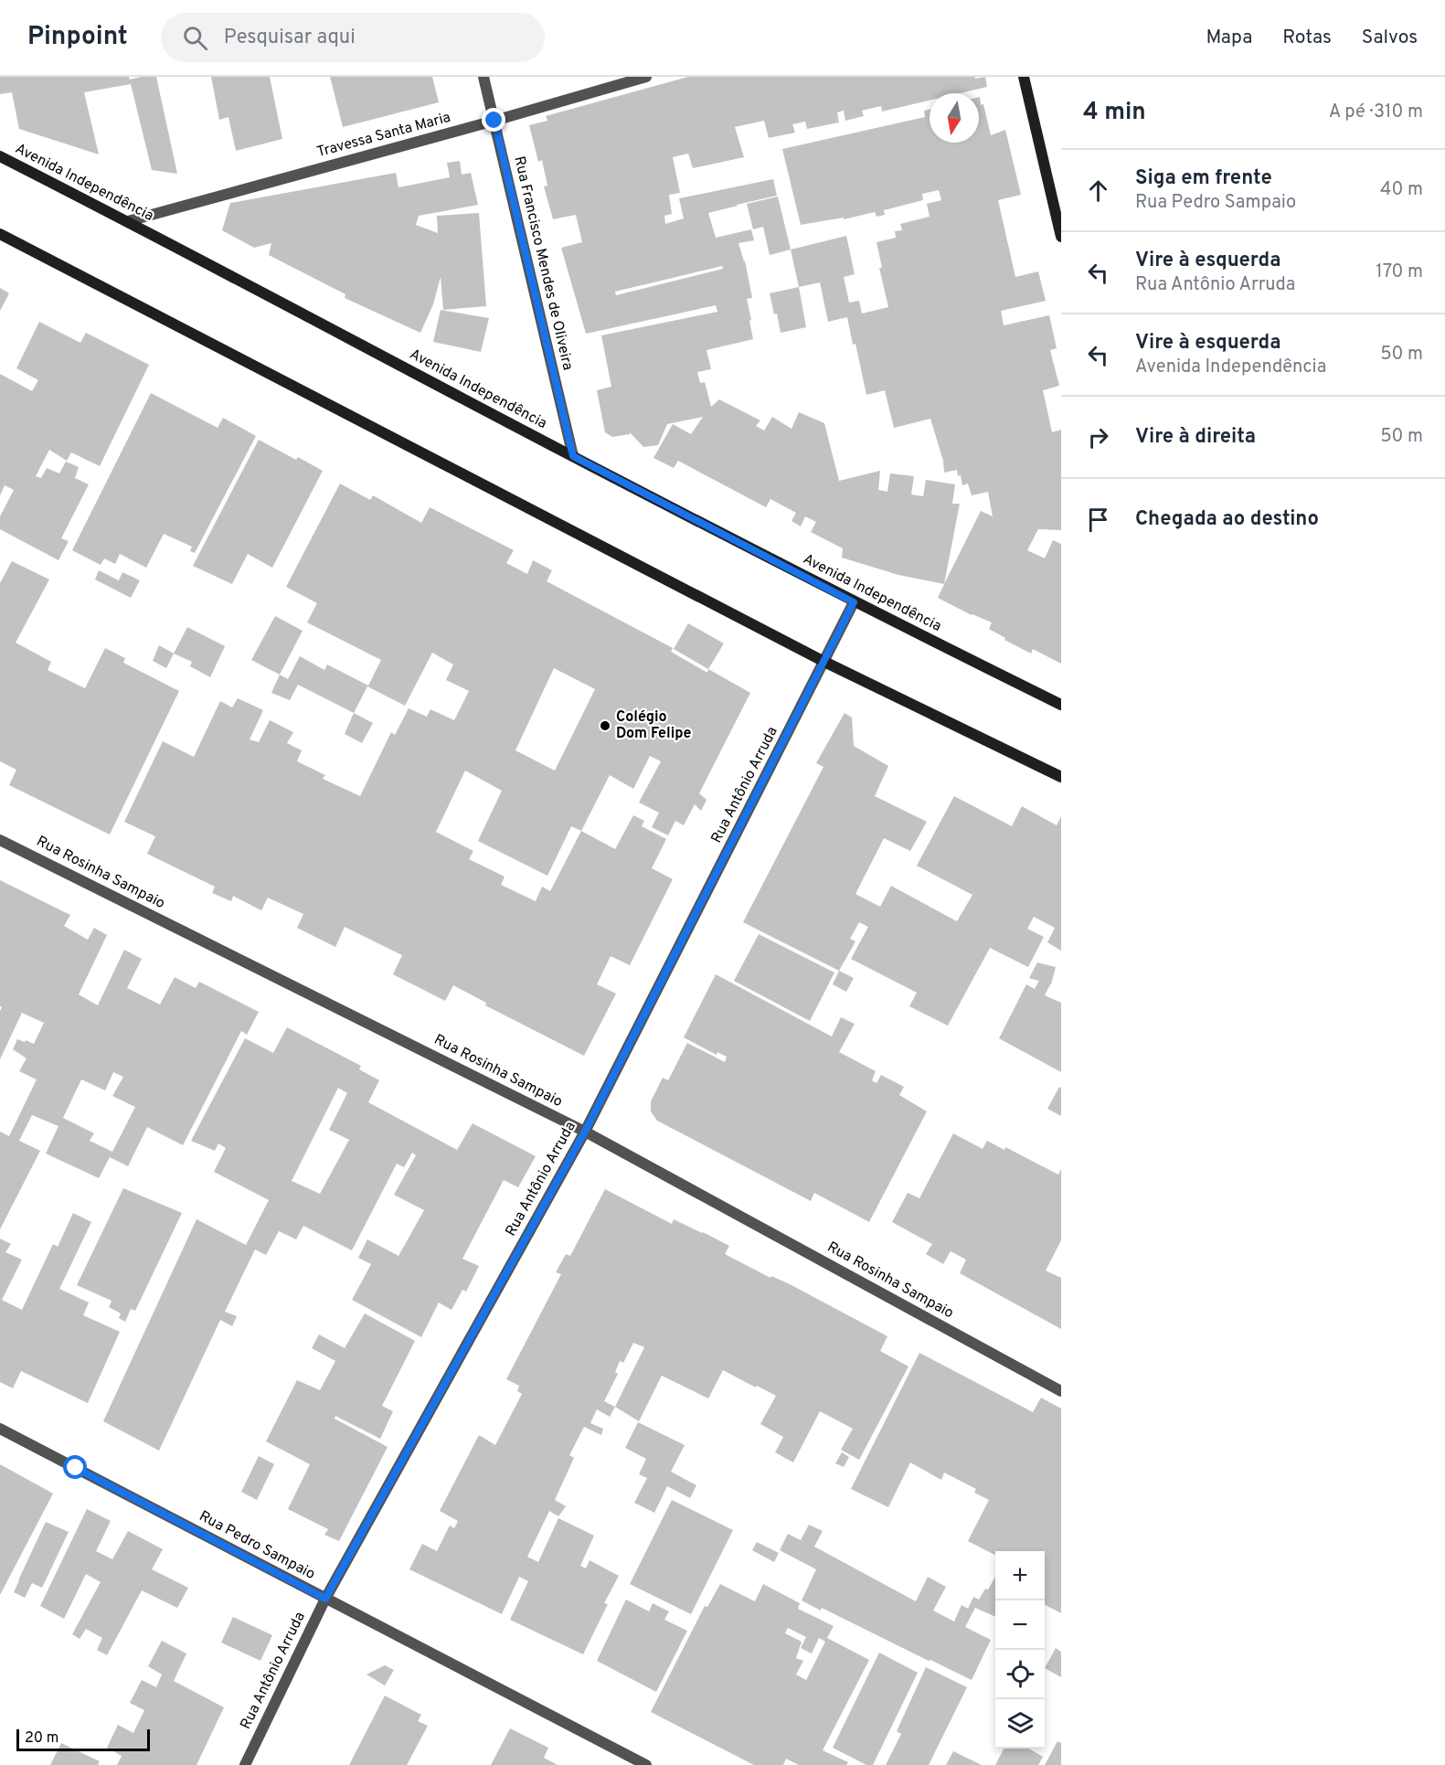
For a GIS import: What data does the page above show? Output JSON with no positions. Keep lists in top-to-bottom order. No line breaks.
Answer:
{"streets":{"main road":["Avenida Independência"],"street":["Travessa Santa Maria","Rua Francisco Mendes de Oliveira","Rua Antônio Arruda","Rua Rosinha Sampaio","Rua Pedro Sampaio"]},"crossings":[["Travessa Santa Maria","Avenida Independência"],["Travessa Santa Maria","Rua Francisco Mendes de Oliveira"],["Avenida Independência","Rua Francisco Mendes de Oliveira"],["Avenida Independência","Rua Antônio Arruda"],["Rua Antônio Arruda","Rua Rosinha Sampaio"],["Rua Antônio Arruda","Rua Pedro Sampaio"]],"places":["Colégio Dom Felipe"],"scale_bar":"20 m","north":"bottom","page":{"header":"Pinpoint","search":"Pesquisar aqui","nav":["Mapa","Rotas","Salvos"],"heading":["4 min","A pé · 310 m"],"list":[["Siga em frente","Rua Pedro Sampaio","40 m"],["Vire à esquerda","Rua Antônio Arruda","170 m"],["Vire à esquerda","Avenida Independência","50 m"],["Vire à direita","50 m"],"Chegada ao destino"],"map_buttons":["+","−"],"scale":"20 m"}}
